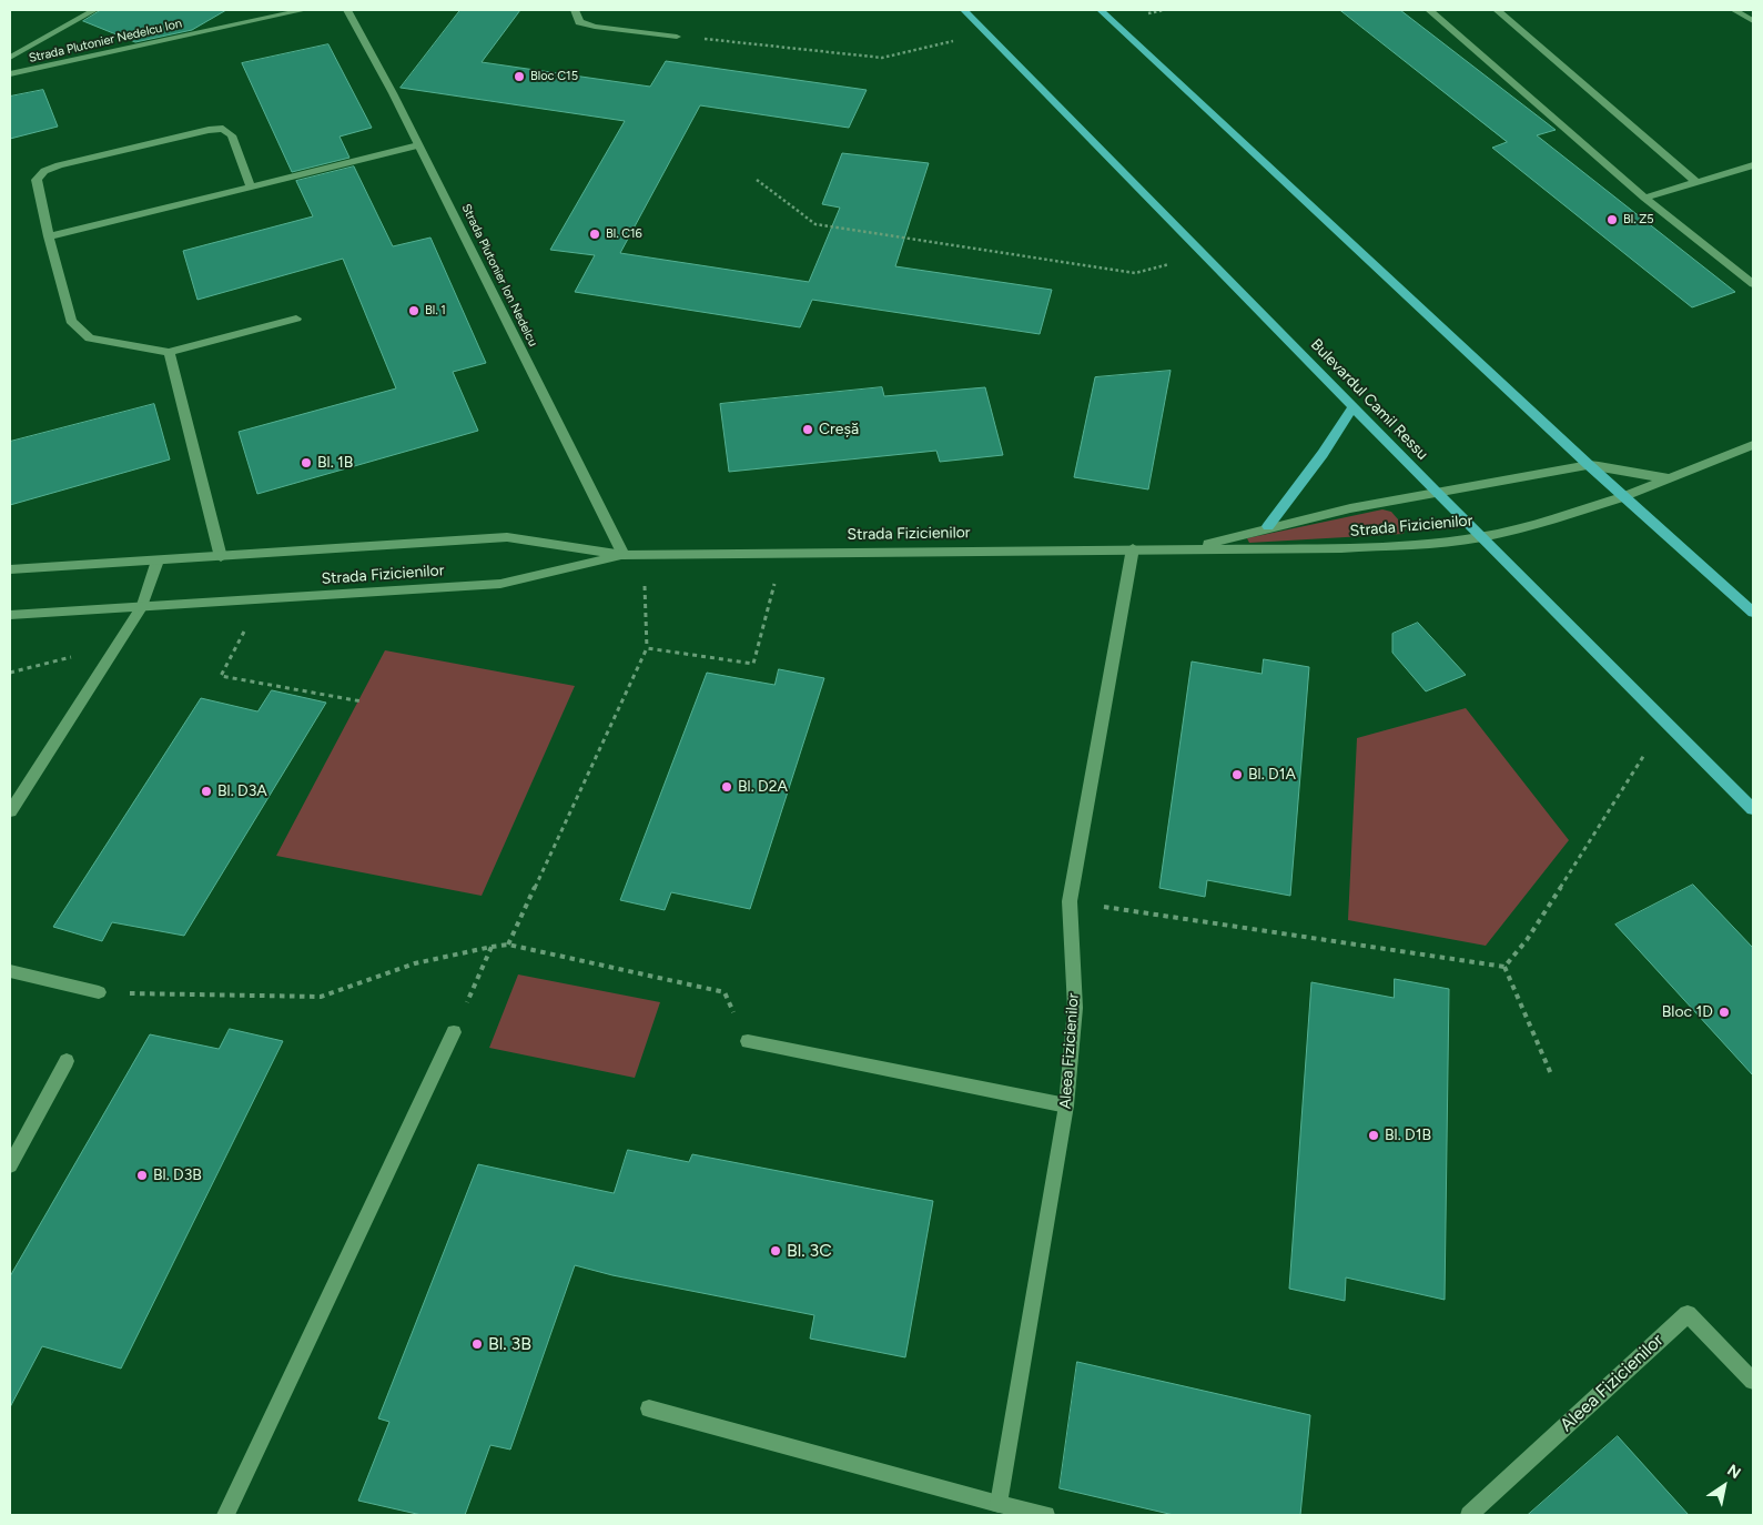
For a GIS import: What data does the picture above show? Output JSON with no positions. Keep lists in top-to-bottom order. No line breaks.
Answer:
{"streets":{"main road":["Bulevardul Camil Ressu"],"street":["Strada Plutonier Nedelcu Ion","Strada Plutonier Ion Nedelcu","Strada Fizicienilor","Aleea Fizicienilor"]},"crossings":[["Strada Plutonier Ion Nedelcu","Strada Fizicienilor"],["Bulevardul Camil Ressu","Strada Fizicienilor"],["Strada Fizicienilor","Aleea Fizicienilor"]],"places":["Bloc C15","Bl. Z5","Bl. C16","Bl. 1","Creșă","Bl. 1B","Bl. D1A","Bl. D2A","Bl. D3A","Bloc 1D","Bl. D1B","Bl. D3B","Bl. 3C","Bl. 3B"],"north":"top right"}
